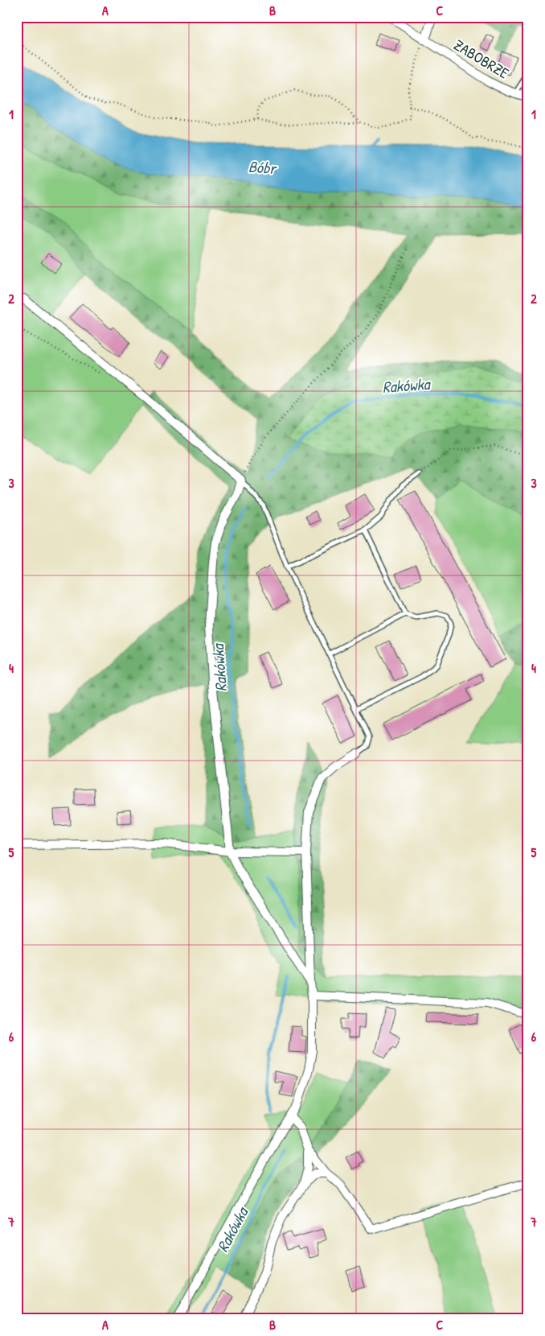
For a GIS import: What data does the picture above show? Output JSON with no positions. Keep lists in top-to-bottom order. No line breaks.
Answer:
{"streets":{"street":["ZABOBRZE"]},"water":["Bóbr","Rakówka"],"grid":{"columns":["A","B","C"],"rows":["1","2","3","4","5","6","7"]}}
